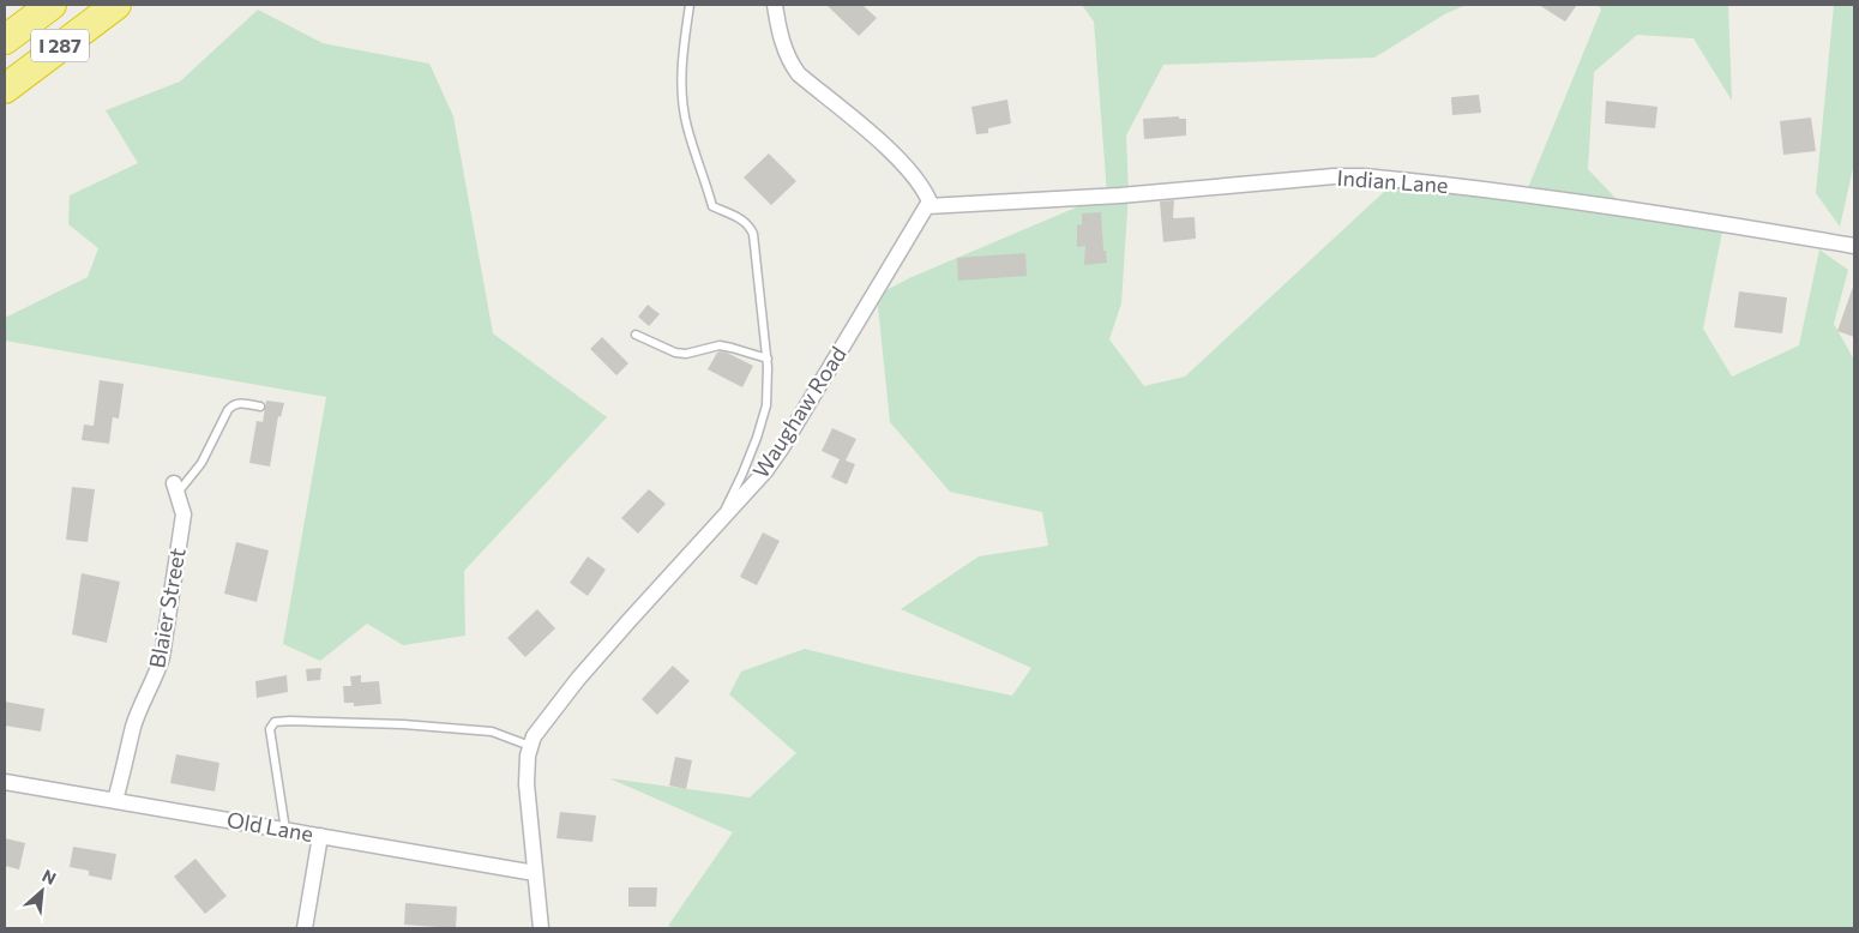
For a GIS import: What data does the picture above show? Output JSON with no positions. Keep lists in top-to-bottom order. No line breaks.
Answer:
{"streets":{"highway":["I 287"],"street":["Indian Lane","Waughaw Road","Blaier Street","Old Lane"]},"crossings":[["Indian Lane","Waughaw Road"],["Waughaw Road","Old Lane"],["Blaier Street","Old Lane"]],"north":"top right"}
